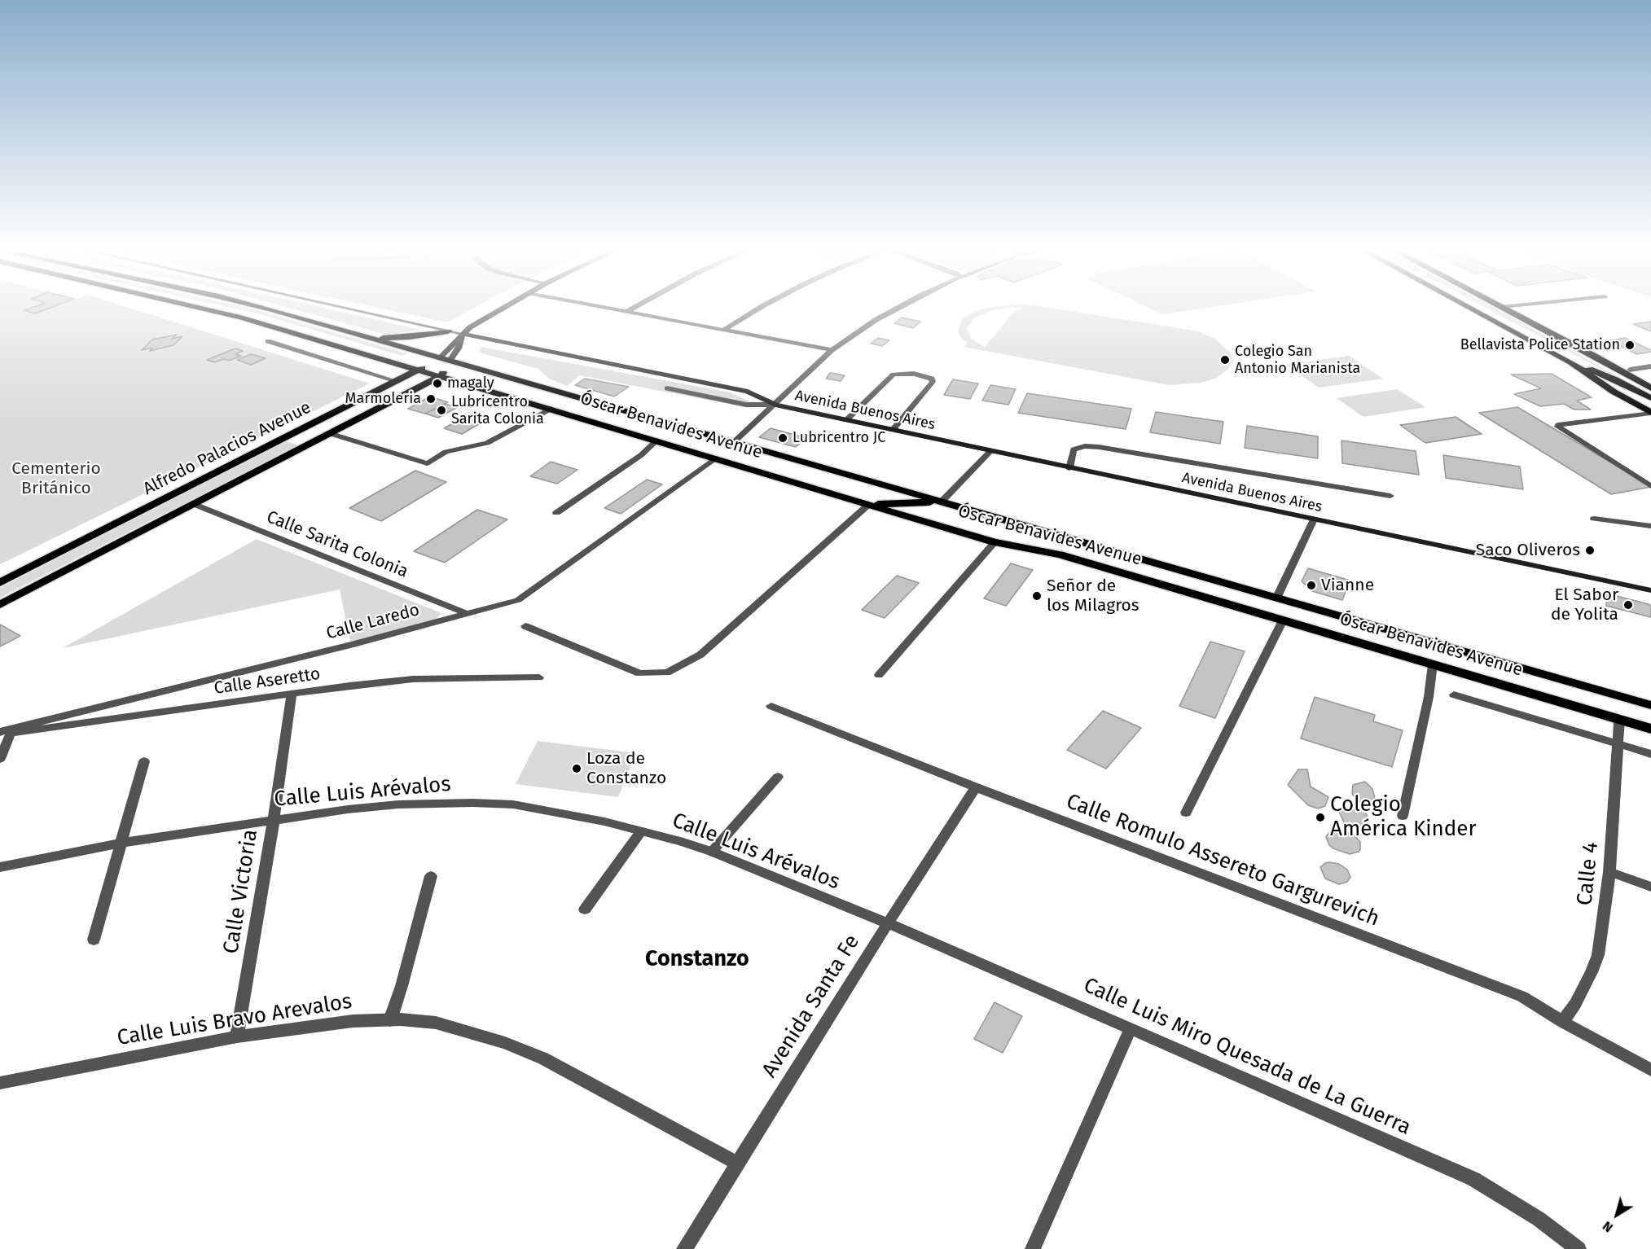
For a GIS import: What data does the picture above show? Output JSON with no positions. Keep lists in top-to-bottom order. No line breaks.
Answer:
{"streets":{"main road":["Avenida Buenos Aires","Óscar Benavides Avenue","Alfredo Palacios Avenue"],"street":["Calle Sarita Colonia","Calle Laredo","Calle Aseretto","Calle Luis Arévalos","Calle Romulo Assereto Gargurevich","Calle 4","Calle Victoria","Avenida Santa Fe","Calle Luis Bravo Arevalos","Calle Luis Miro Quesada de La Guerra"]},"crossings":[["Avenida Buenos Aires","Alfredo Palacios Avenue"],["Óscar Benavides Avenue","Alfredo Palacios Avenue"],["Óscar Benavides Avenue","Calle Laredo"],["Óscar Benavides Avenue","Calle 4"],["Alfredo Palacios Avenue","Calle Sarita Colonia"],["Calle Sarita Colonia","Calle Laredo"],["Calle Laredo","Calle Aseretto"],["Calle Aseretto","Calle Victoria"],["Calle Luis Arévalos","Calle Victoria"],["Calle Luis Arévalos","Avenida Santa Fe"],["Calle Luis Arévalos","Calle Luis Miro Quesada de La Guerra"],["Calle Romulo Assereto Gargurevich","Calle 4"],["Calle Romulo Assereto Gargurevich","Avenida Santa Fe"],["Calle Victoria","Calle Luis Bravo Arevalos"],["Avenida Santa Fe","Calle Luis Bravo Arevalos"],["Avenida Santa Fe","Calle Luis Miro Quesada de La Guerra"]],"districts":["Constanzo"],"parks":["Cementerio Británico"],"places":["Bellavista Police Station","Colegio San Antonio Marianista","magaly","Marmoleria","Lubricentro Sarita Colonia","Lubricentro JC","Saco Oliveros","Vianne","Señor de los Milagros","El Sabor de Yolita","Loza de Constanzo","Colegio América Kinder"],"north":"bottom left"}
